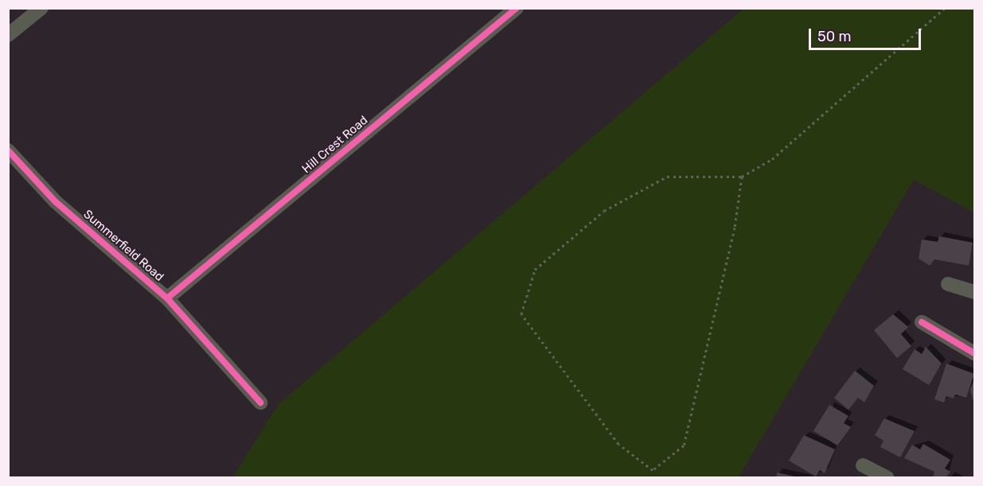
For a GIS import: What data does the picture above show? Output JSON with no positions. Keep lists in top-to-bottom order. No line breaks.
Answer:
{"streets":{"street":["Hill Crest Road","Summerfield Road"]},"crossings":[["Hill Crest Road","Summerfield Road"]],"scale_bar":"50 m"}
